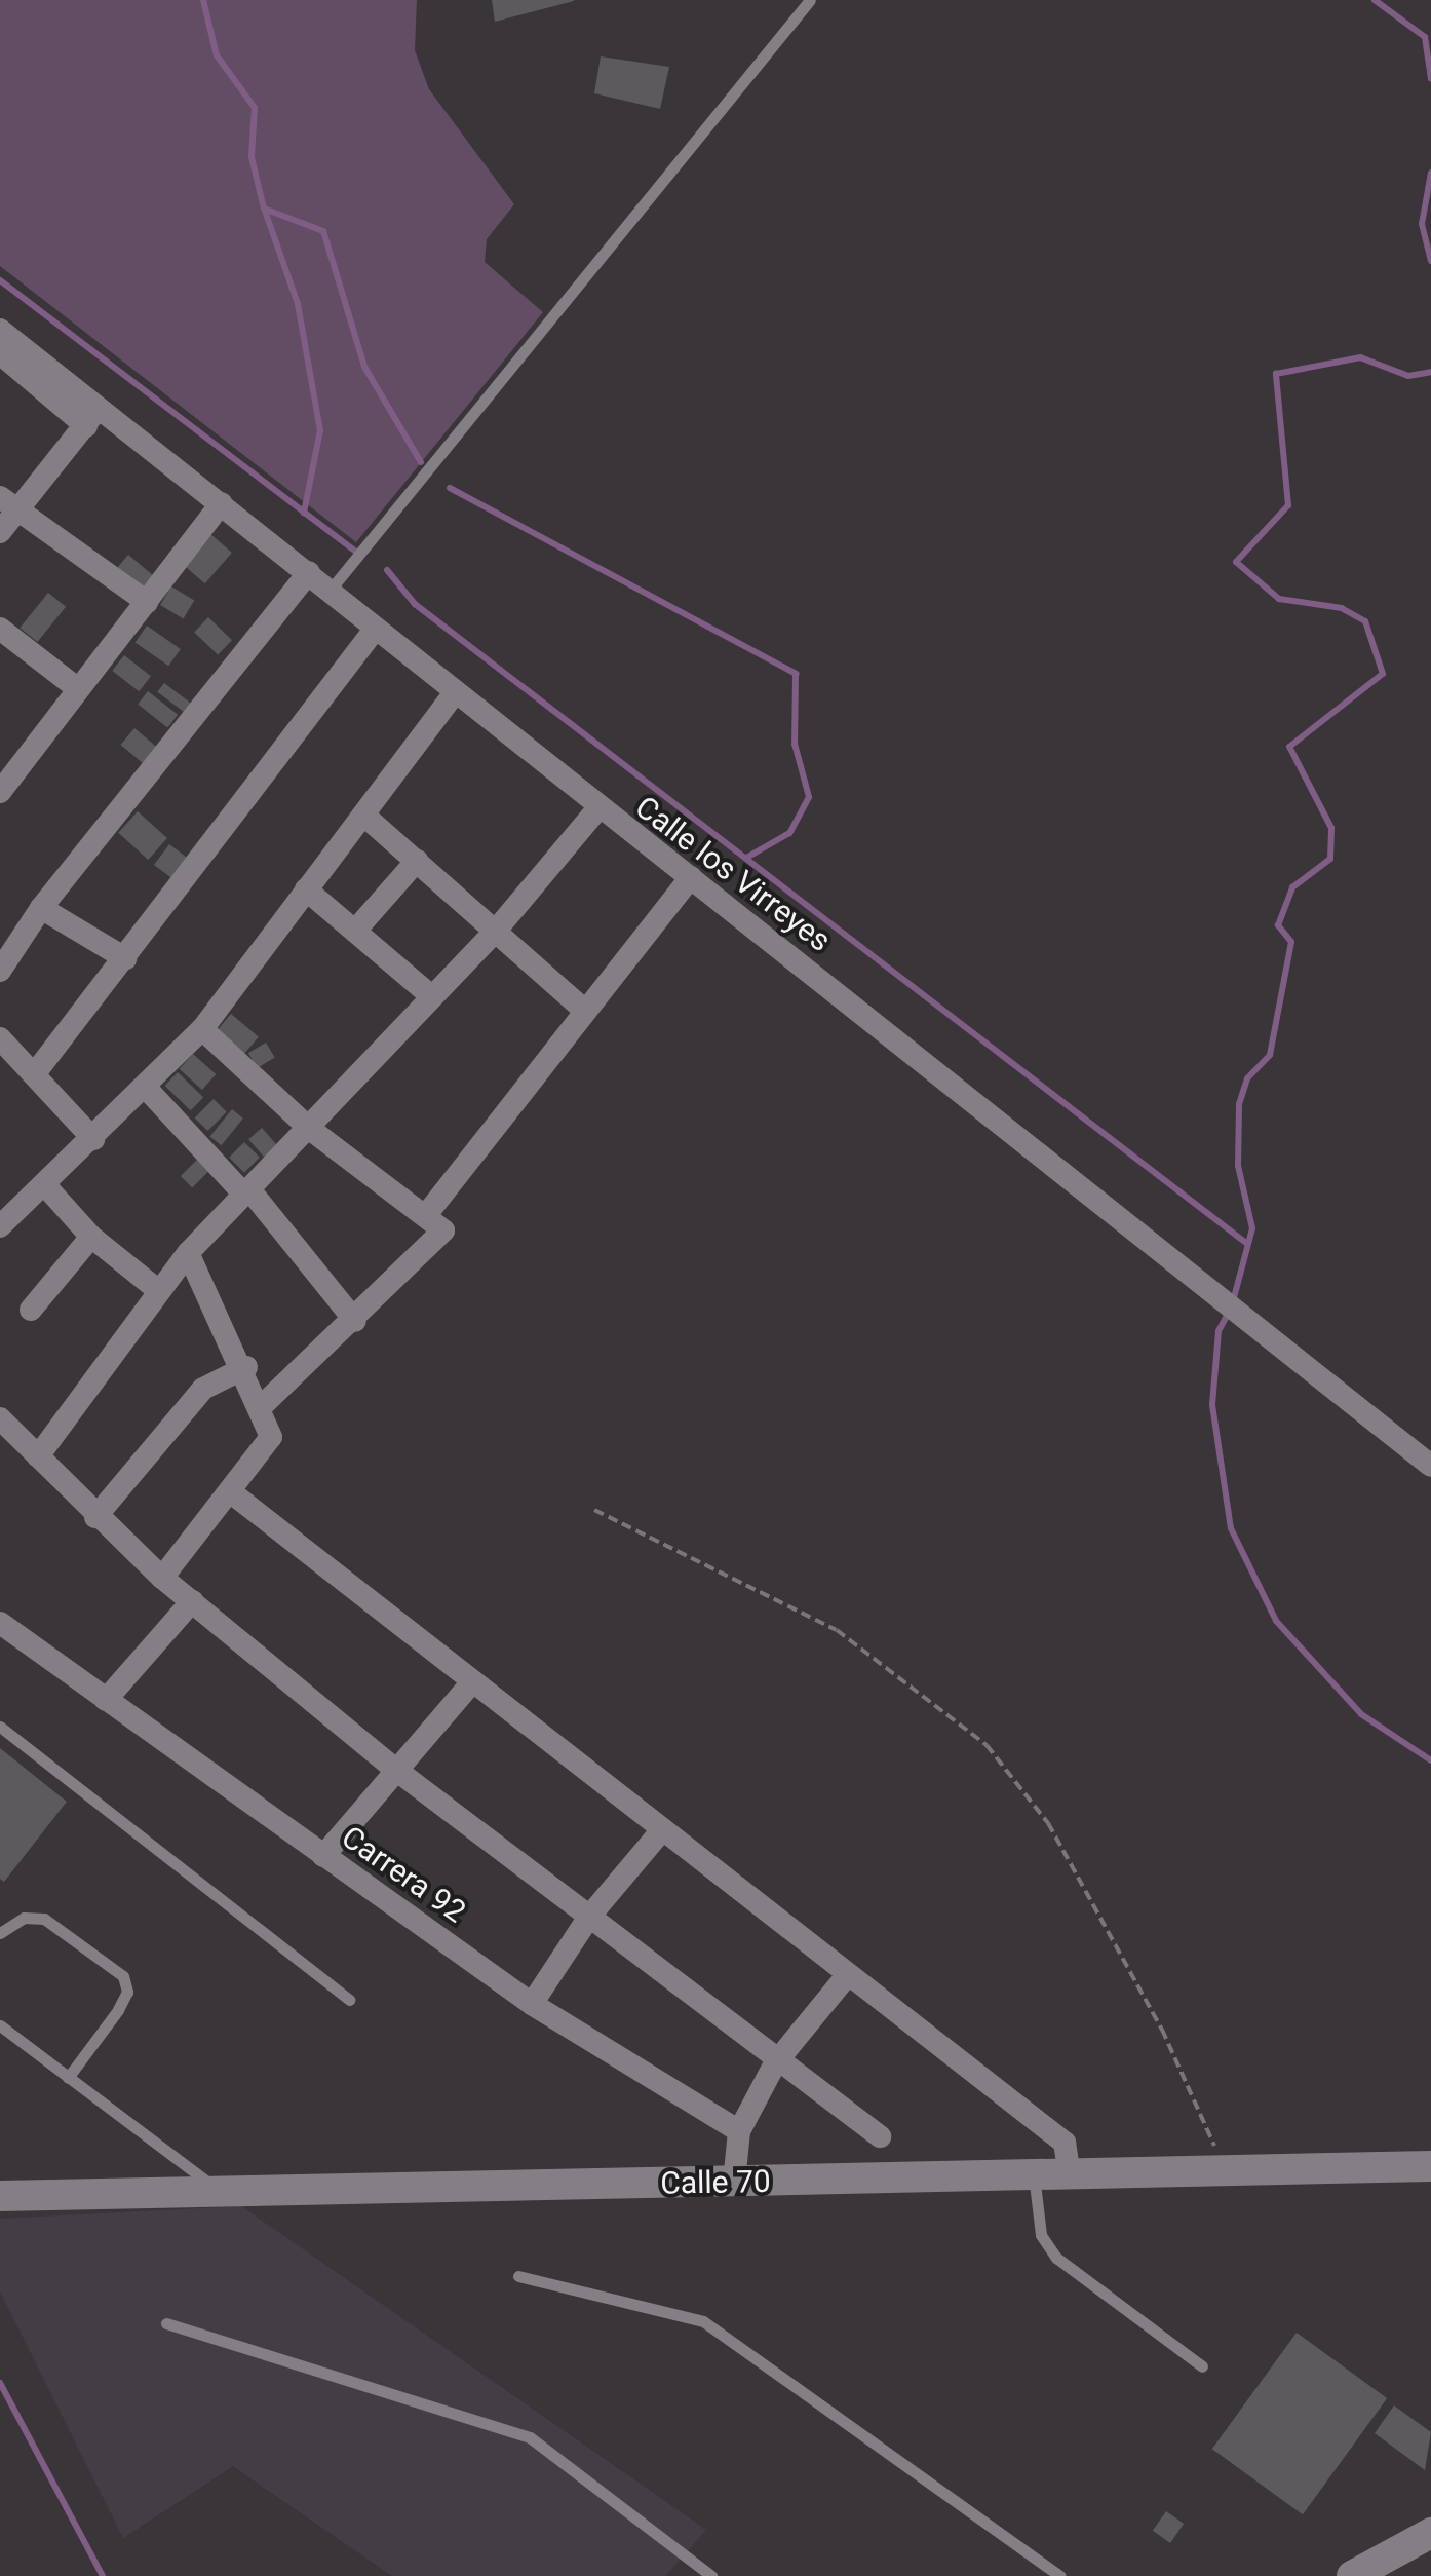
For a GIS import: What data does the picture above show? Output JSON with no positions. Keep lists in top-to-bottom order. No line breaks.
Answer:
{"streets":{"street":["Calle los Virreyes","Carrera 92","Calle 70"]}}
